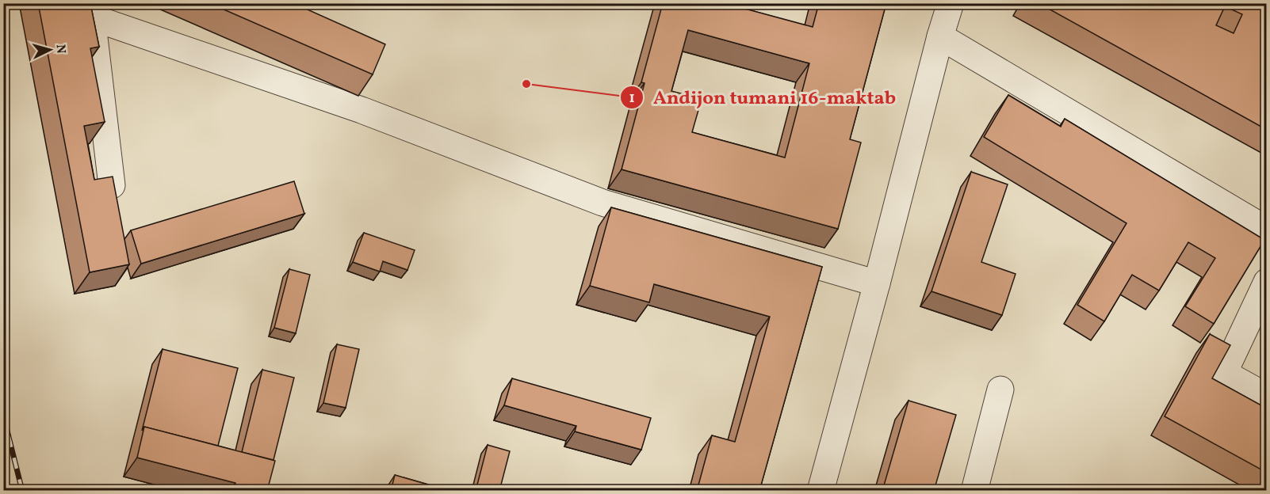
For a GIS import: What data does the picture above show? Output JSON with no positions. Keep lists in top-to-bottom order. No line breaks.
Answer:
{"places":["Andijon tumani 16-maktab"],"north":"right"}
